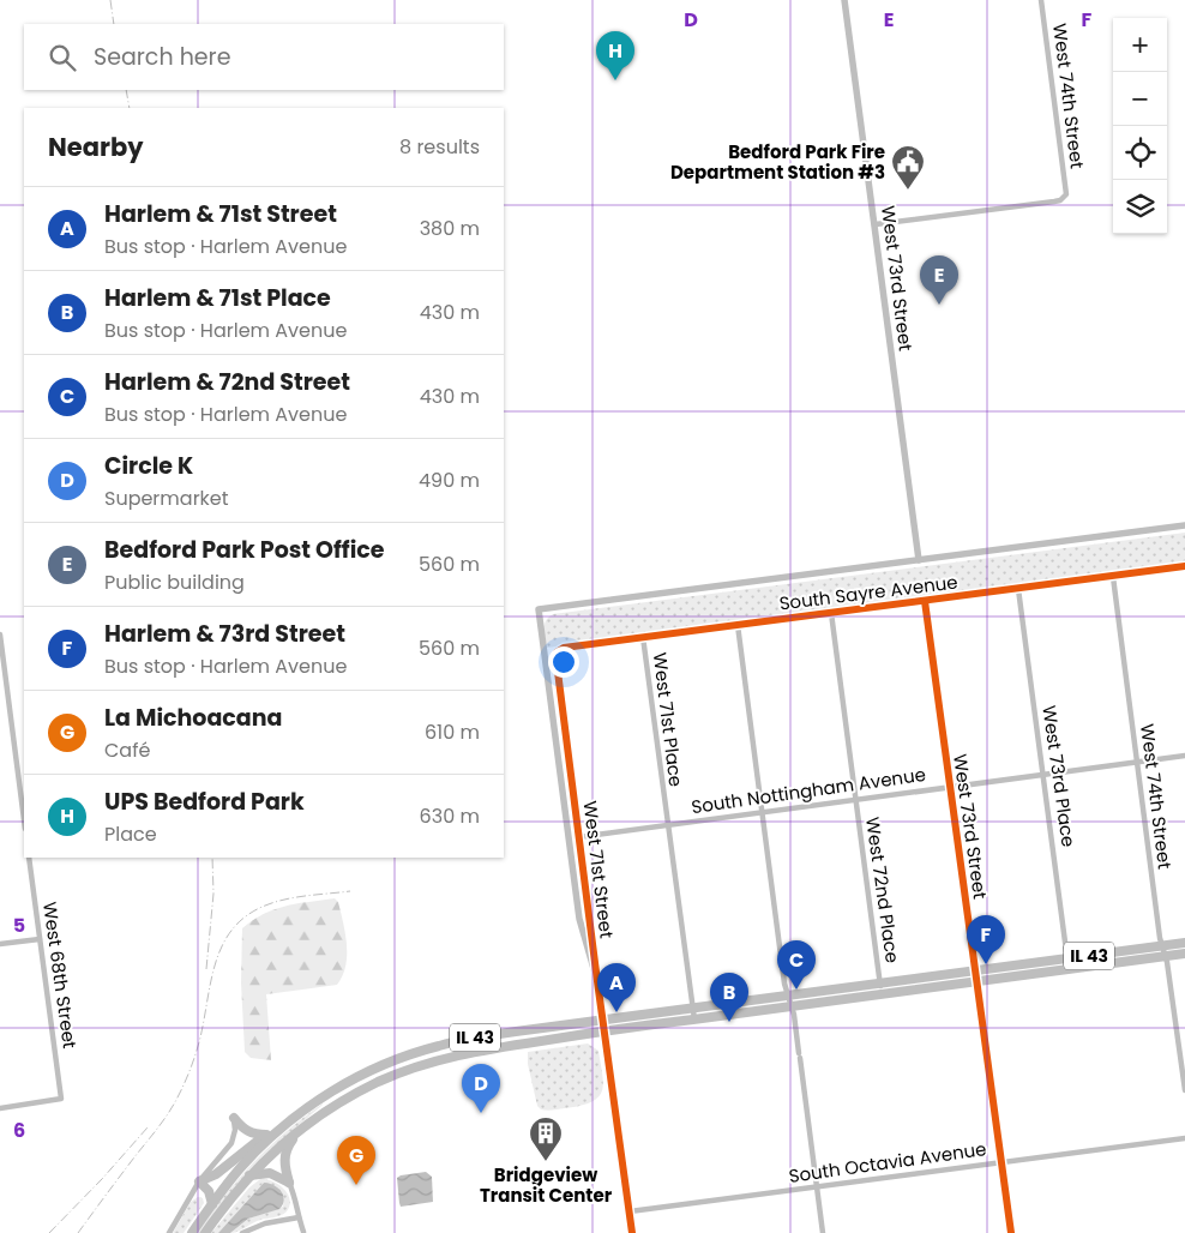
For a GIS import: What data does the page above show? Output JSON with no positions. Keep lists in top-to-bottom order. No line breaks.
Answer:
{"streets":{"main road":["IL 43"],"street":["West 74th Street","West 73rd Street","South Sayre Avenue","West 71st Place","West 73rd Place","South Nottingham Avenue","West 71st Street","West 72nd Place","West 68th Street","South Octavia Avenue"]},"crossings":[["West 74th Street","West 73rd Street"],["West 74th Street","South Sayre Avenue"],["West 74th Street","South Nottingham Avenue"],["West 74th Street","IL 43"],["West 73rd Street","South Sayre Avenue"],["West 73rd Street","South Nottingham Avenue"],["West 73rd Street","IL 43"],["West 73rd Street","South Octavia Avenue"],["South Sayre Avenue","West 71st Place"],["South Sayre Avenue","West 73rd Place"],["South Sayre Avenue","West 71st Street"],["South Sayre Avenue","West 72nd Place"],["West 71st Place","South Nottingham Avenue"],["West 71st Place","IL 43"],["West 73rd Place","South Nottingham Avenue"],["West 73rd Place","IL 43"],["South Nottingham Avenue","West 71st Street"],["South Nottingham Avenue","West 72nd Place"],["West 71st Street","IL 43"],["West 71st Street","South Octavia Avenue"],["West 72nd Place","IL 43"]],"places":{"public building":["Bedford Park Fire Department Station #3"],"building":["Bridgeview Transit Center"]},"page":{"map_buttons":["+","−"],"search":"Search here","pins":["H","E","F","C","A","B","D","G"],"heading":["Nearby","8 results"],"list":[{"mark":"A","name":"Harlem & 71st Street","note":"Bus stop · Harlem Avenue","value":"380 m"},{"mark":"B","name":"Harlem & 71st Place","note":"Bus stop · Harlem Avenue","value":"430 m"},{"mark":"C","name":"Harlem & 72nd Street","note":"Bus stop · Harlem Avenue","value":"430 m"},{"mark":"D","name":"Circle K","note":"Supermarket","value":"490 m"},{"mark":"E","name":"Bedford Park Post Office","note":"Public building","value":"560 m"},{"mark":"F","name":"Harlem & 73rd Street","note":"Bus stop · Harlem Avenue","value":"560 m"},{"mark":"G","name":"La Michoacana","note":"Café","value":"610 m"},{"mark":"H","name":"UPS Bedford Park","note":"Place","value":"630 m"}]},"grid":{"columns":["D","E","F"],"rows":["5","6"]}}
